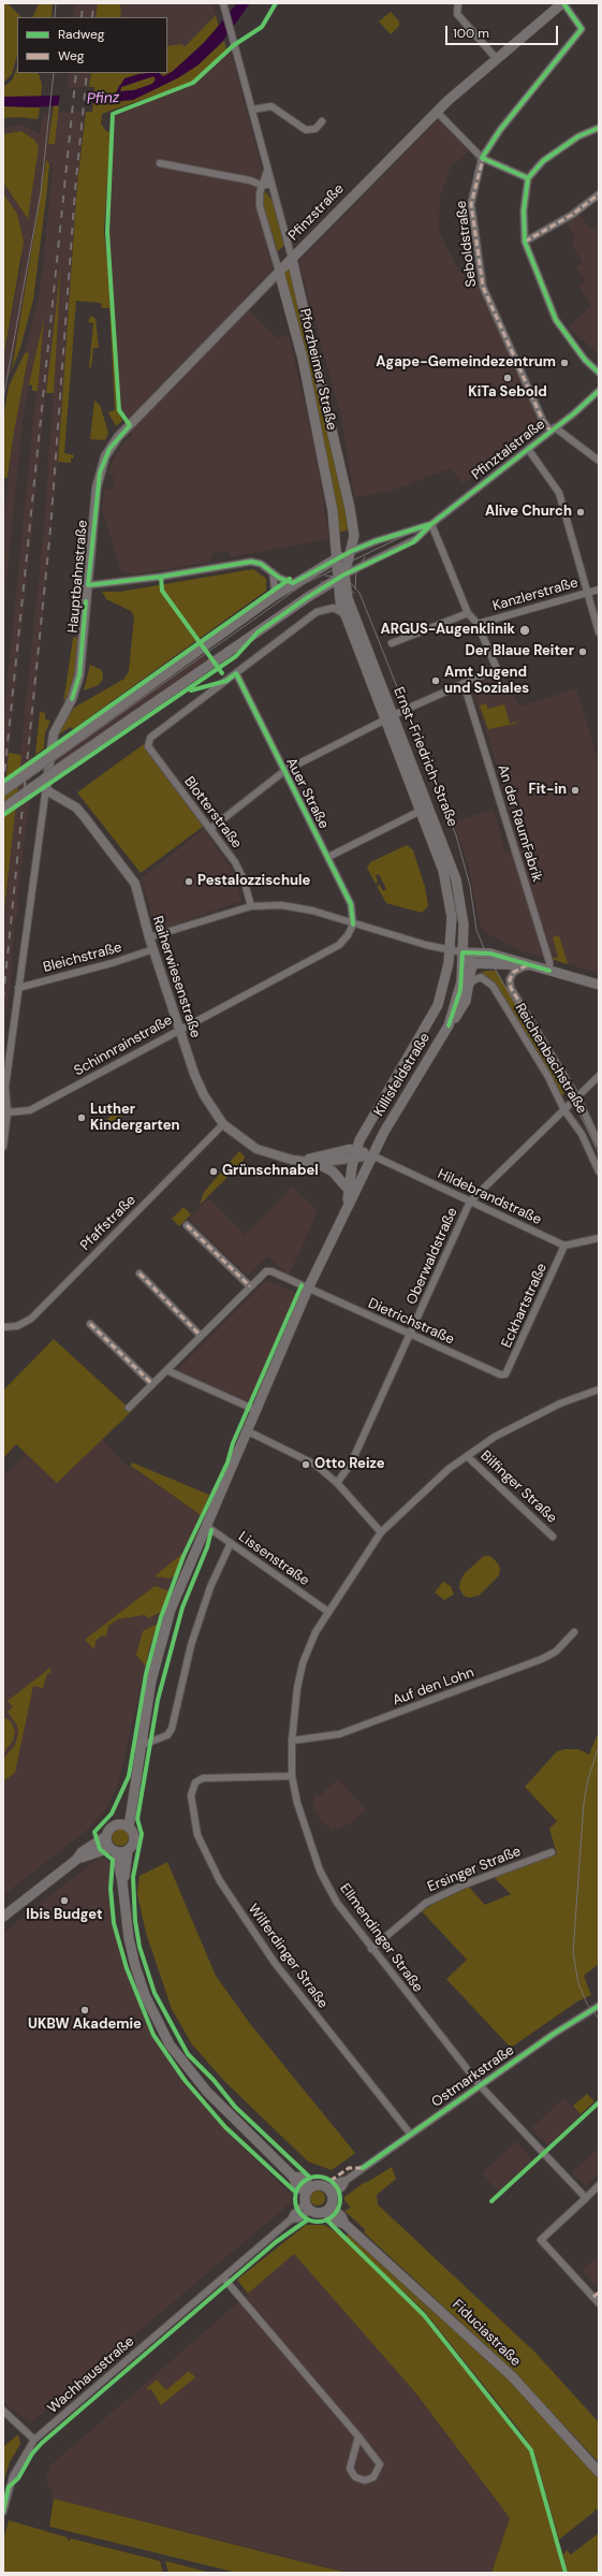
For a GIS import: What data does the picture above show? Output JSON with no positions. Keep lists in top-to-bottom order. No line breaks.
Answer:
{"streets":{"main road":["Pfinzstraße","Pforzheimer Straße","Ernst-Friedrich-Straße","Killisfeldstraße","Fiduciastraße"],"street":["Seboldstraße","Pfinztalstraße","Hauptbahnstraße","Kanzlerstraße","Auer Straße","Blotterstraße","An der RaumFabrik","Bleichstraße","Raiherwiesenstraße","Schinnrainstraße","Reichenbachstraße","Hildebrandstraße","Pfaffstraße","Oberwaldstraße","Eckhartstraße","Dietrichstraße","Bilfinger Straße","Lissenstraße","Auf den Lohn","Ersinger Straße","Ellmendinger Straße","Wilferdinger Straße","Ostmarkstraße","Wachhausstraße"]},"crossings":[["Pfinzstraße","Seboldstraße"],["Pfinzstraße","Pforzheimer Straße"],["Pfinzstraße","Hauptbahnstraße"],["Seboldstraße","Pfinztalstraße"],["Pforzheimer Straße","Pfinztalstraße"],["Pforzheimer Straße","Ernst-Friedrich-Straße"],["Pfinztalstraße","Ernst-Friedrich-Straße"],["Hauptbahnstraße","Bleichstraße"],["Hauptbahnstraße","Raiherwiesenstraße"],["Hauptbahnstraße","Schinnrainstraße"],["Ernst-Friedrich-Straße","Killisfeldstraße"],["Auer Straße","Blotterstraße"],["Auer Straße","Schinnrainstraße"],["Bleichstraße","Raiherwiesenstraße"],["Raiherwiesenstraße","Schinnrainstraße"],["Raiherwiesenstraße","Killisfeldstraße"],["Raiherwiesenstraße","Hildebrandstraße"],["Raiherwiesenstraße","Pfaffstraße"],["Reichenbachstraße","Oberwaldstraße"],["Killisfeldstraße","Hildebrandstraße"],["Killisfeldstraße","Dietrichstraße"],["Killisfeldstraße","Lissenstraße"],["Hildebrandstraße","Oberwaldstraße"],["Hildebrandstraße","Eckhartstraße"],["Oberwaldstraße","Dietrichstraße"],["Eckhartstraße","Dietrichstraße"],["Bilfinger Straße","Ellmendinger Straße"],["Lissenstraße","Ellmendinger Straße"],["Auf den Lohn","Ellmendinger Straße"],["Ersinger Straße","Ellmendinger Straße"],["Ellmendinger Straße","Wilferdinger Straße"],["Ellmendinger Straße","Ostmarkstraße"],["Wilferdinger Straße","Ostmarkstraße"],["Ostmarkstraße","Fiduciastraße"],["Ostmarkstraße","Wachhausstraße"],["Fiduciastraße","Wachhausstraße"]],"water":["Pfinz"],"places":["Agape-Gemeindezentrum","KiTa Sebold","Alive Church","ARGUS-Augenklinik","Der Blaue Reiter","Amt Jugend und Soziales","Fit-in","Pestalozzischule","Luther Kindergarten","Grünschnabel","Otto Reize","Ibis Budget","UKBW Akademie"],"legend":["Radweg","Weg"],"scale_bar":"100 m"}
